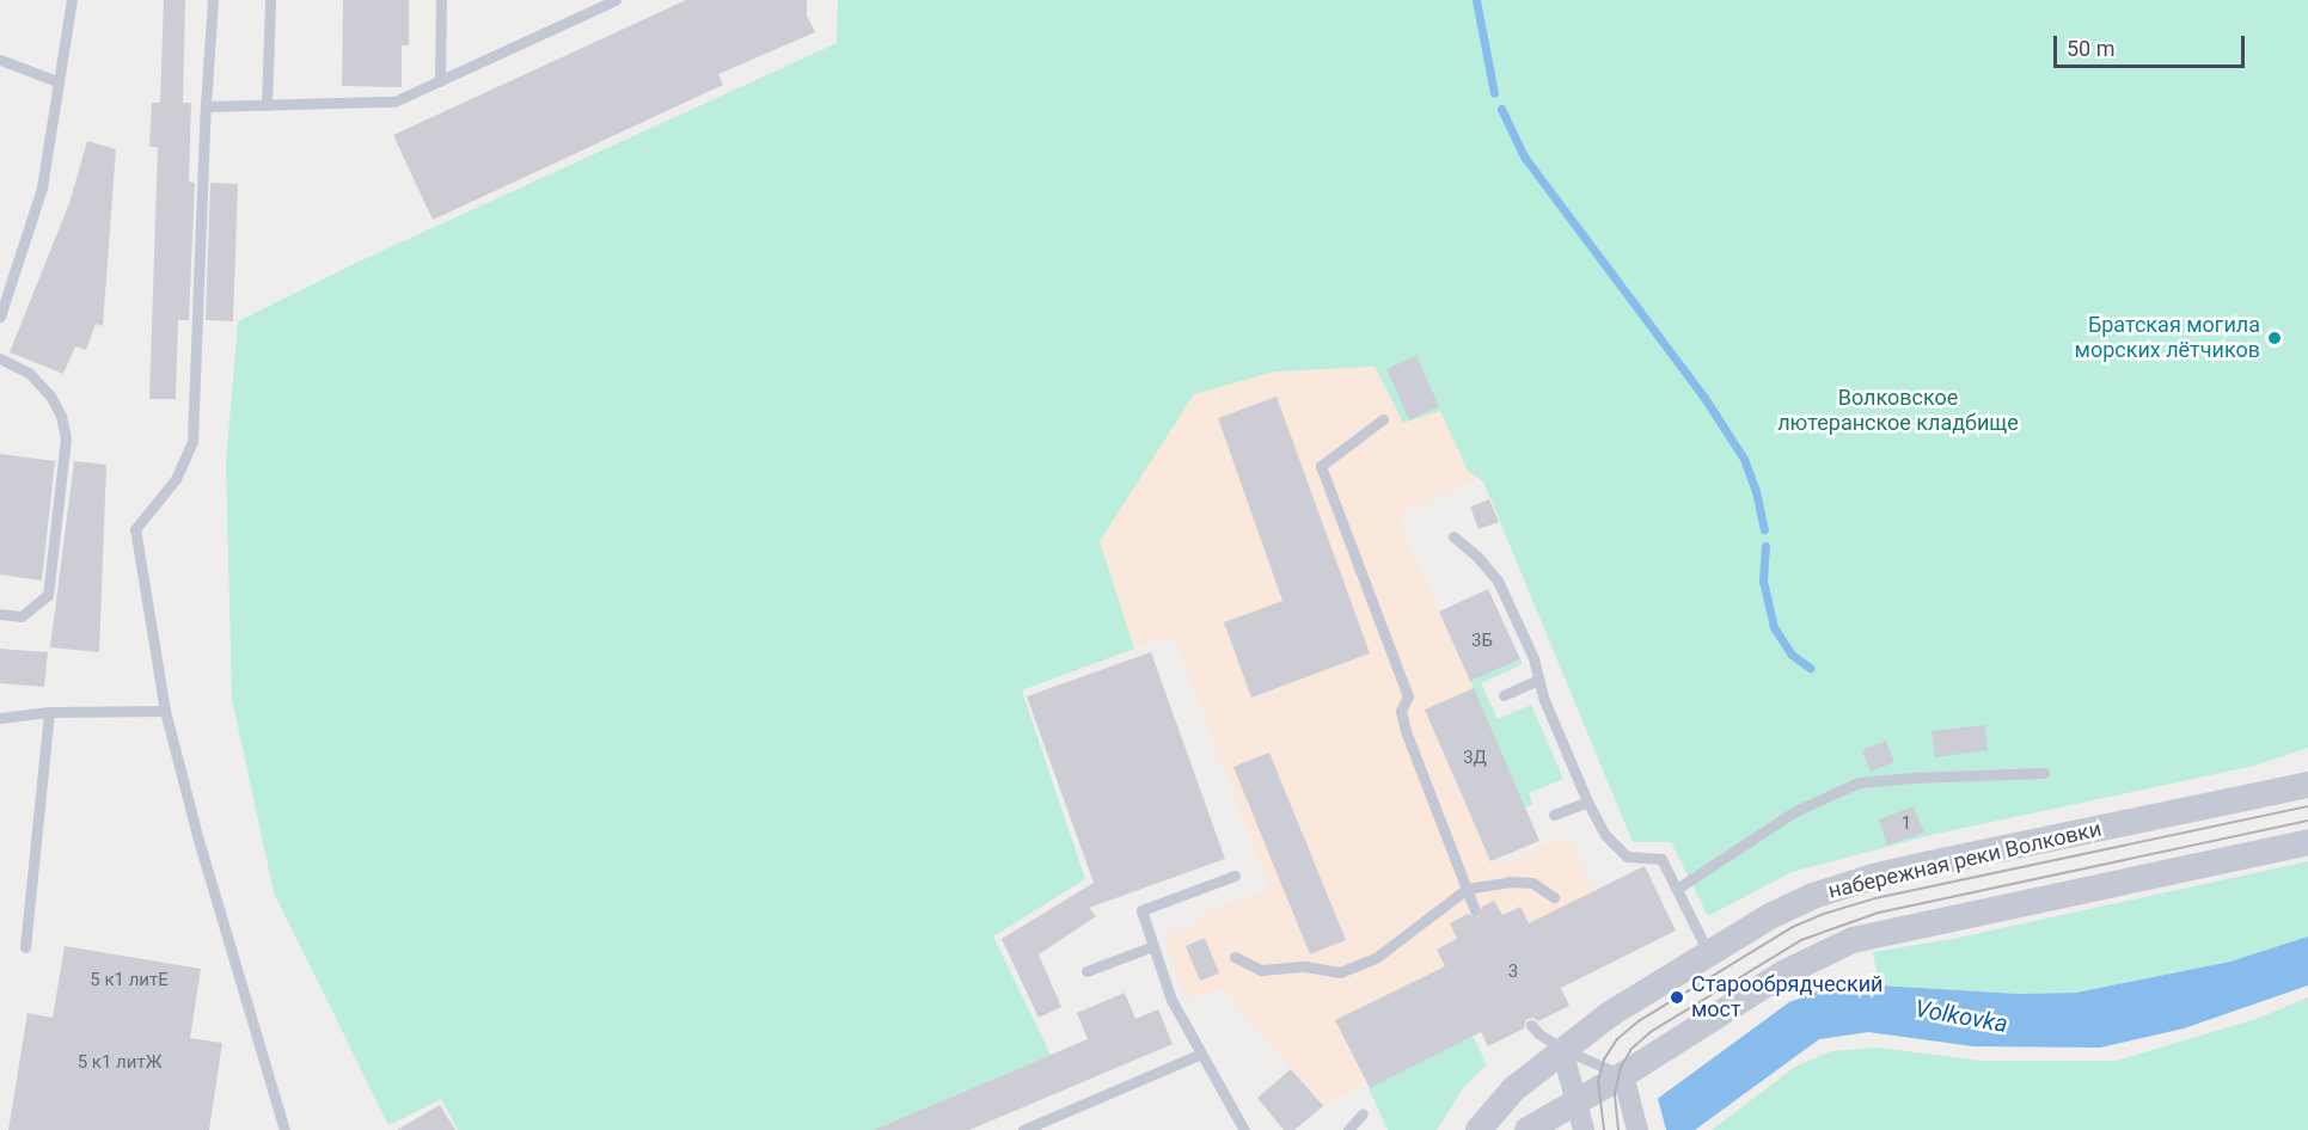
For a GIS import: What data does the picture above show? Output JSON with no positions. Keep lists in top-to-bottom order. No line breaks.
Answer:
{"streets":{"street":["набережная реки Волковки"]},"water":["Volkovka"],"parks":["Волковское лютеранское кладбище"],"places":["Братская могила морских лётчиков","Старообрядческий мост"],"house_numbers":["3Б","3Д","1","3","5 к1 литЕ","5 к1 литЖ"],"scale_bar":"50 m"}
